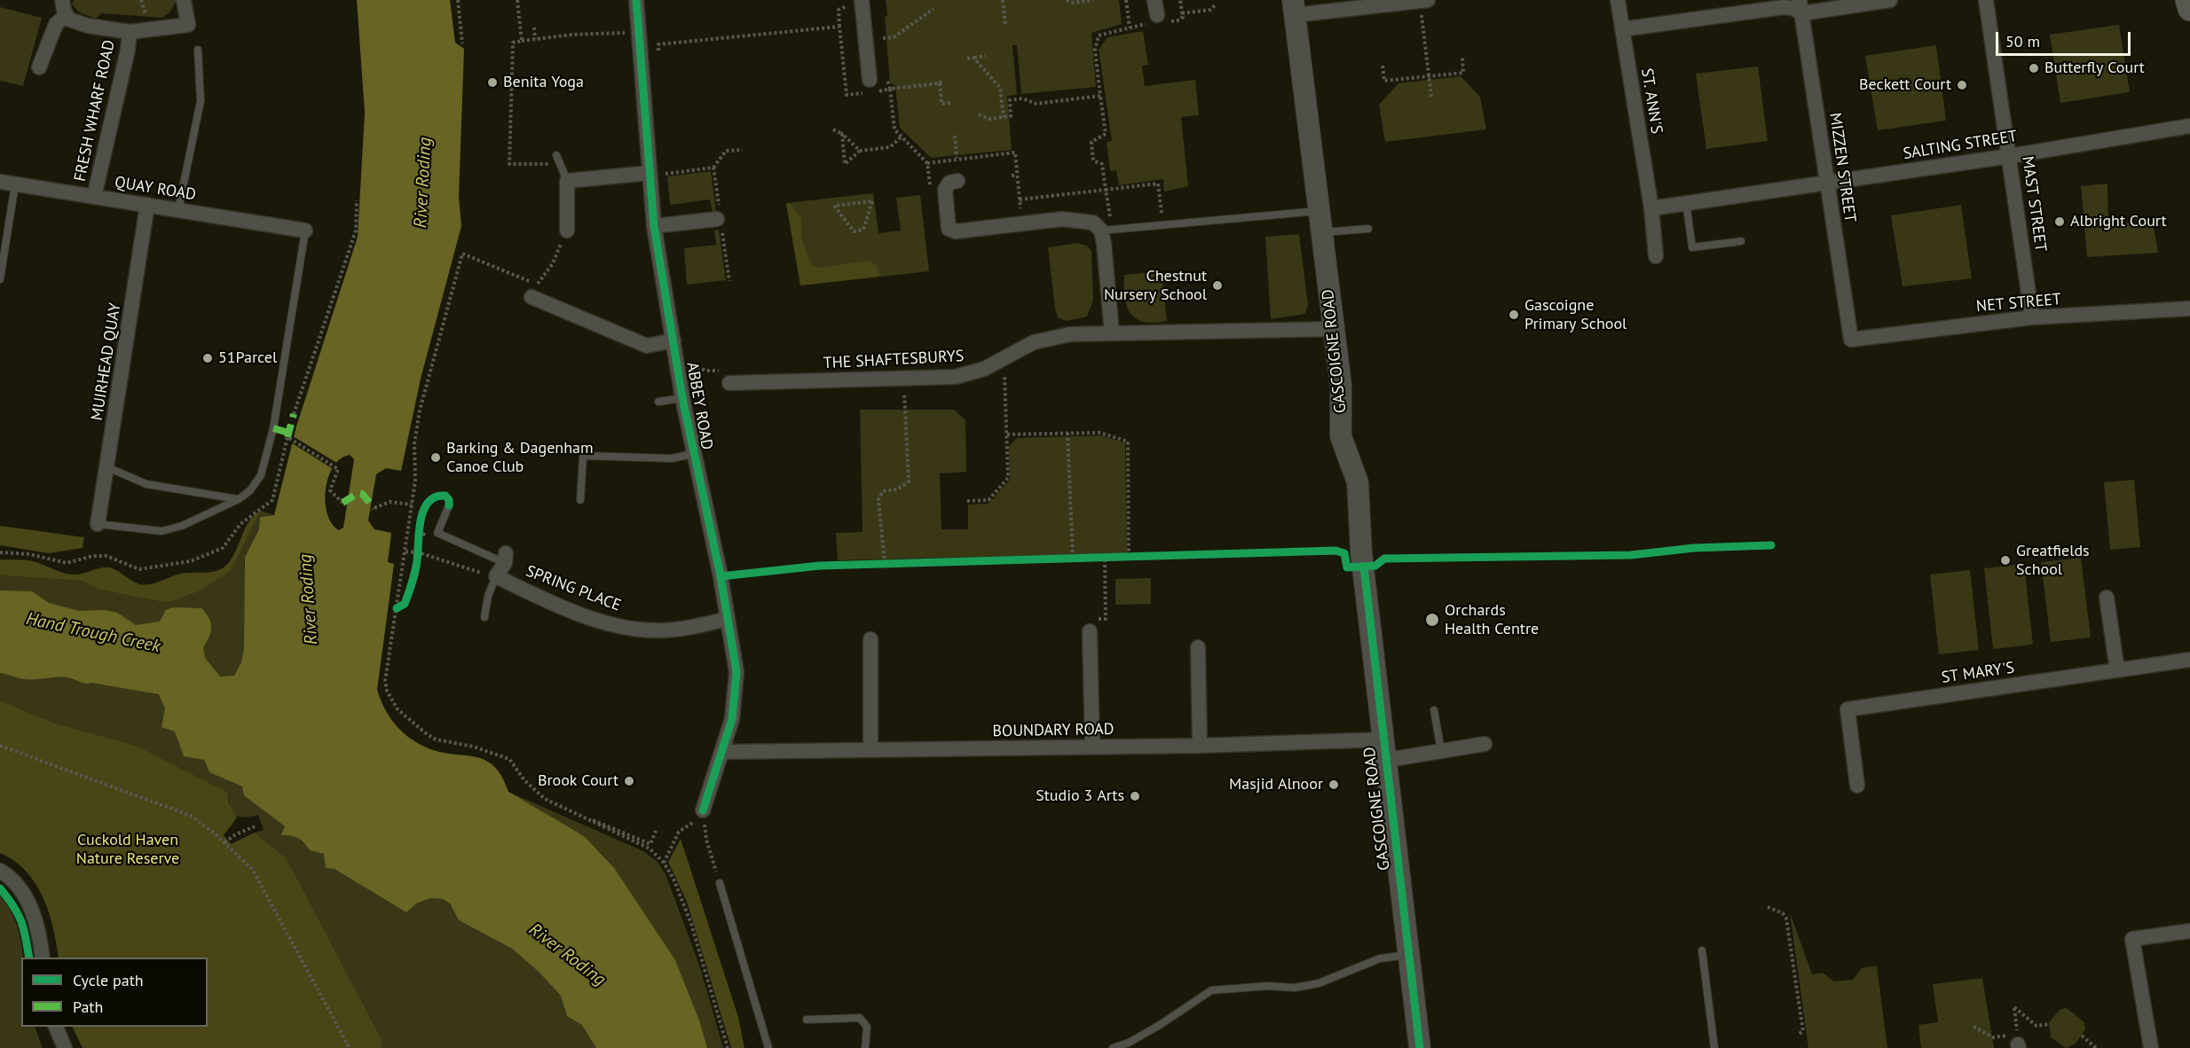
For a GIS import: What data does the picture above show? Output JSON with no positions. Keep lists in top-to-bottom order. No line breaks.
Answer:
{"streets":{"street":["ST. ANN'S","FRESH WHARF ROAD","SALTING STREET","MIZZEN STREET","QUAY ROAD","MAST STREET","NET STREET","GASCOIGNE ROAD","THE SHAFTESBURYS","MUIRHEAD QUAY","ABBEY ROAD","SPRING PLACE","ST MARY'S","BOUNDARY ROAD"]},"crossings":[["FRESH WHARF ROAD","QUAY ROAD"],["SALTING STREET","MIZZEN STREET"],["SALTING STREET","MAST STREET"],["MIZZEN STREET","NET STREET"],["QUAY ROAD","MUIRHEAD QUAY"],["MAST STREET","NET STREET"],["GASCOIGNE ROAD","THE SHAFTESBURYS"],["GASCOIGNE ROAD","BOUNDARY ROAD"],["ABBEY ROAD","SPRING PLACE"],["ABBEY ROAD","BOUNDARY ROAD"]],"water":["River Roding","Hand Trough Creek"],"parks":["Cuckold Haven Nature Reserve"],"places":["Butterfly Court","Benita Yoga","Beckett Court","Albright Court","Chestnut Nursery School","Gascoigne Primary School","51Parcel","Barking & Dagenham Canoe Club","Greatfields School","Orchards Health Centre","Brook Court","Masjid Alnoor","Studio 3 Arts"],"legend":["Cycle path","Path"],"scale_bar":"50 m"}
